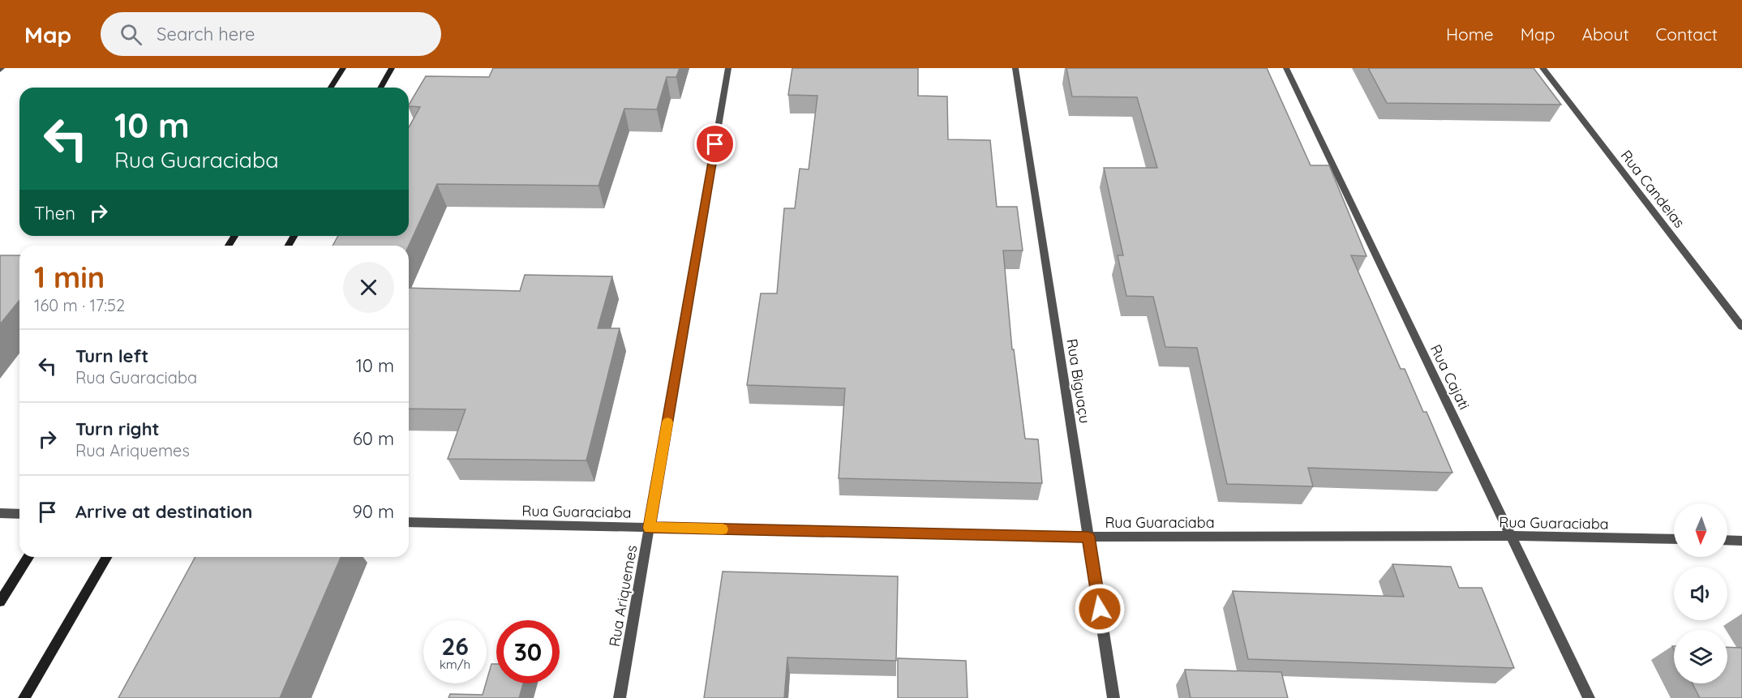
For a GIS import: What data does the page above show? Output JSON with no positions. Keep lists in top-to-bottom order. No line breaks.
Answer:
{"streets":{"street":["Rua Candeias","Rua Cajati","Rua Biguaçu","Rua Guaraciaba","Rua Ariquemes"]},"crossings":[["Rua Cajati","Rua Guaraciaba"],["Rua Biguaçu","Rua Guaraciaba"],["Rua Guaraciaba","Rua Ariquemes"]],"north":"bottom","page":{"header":"Map","search":"Search here","nav":["Home","Map","About","Contact"],"turn":["10 m","Rua Guaraciaba"],"then":"Then","heading":["1 min","160 m · 17:52"],"list":[{"name":"Turn left","note":"Rua Guaraciaba","value":"10 m"},{"name":"Turn right","note":"Rua Ariquemes","value":"60 m"},{"name":"Arrive at destination","value":"90 m"}],"speed":"26 km/h","limit":"30"}}
